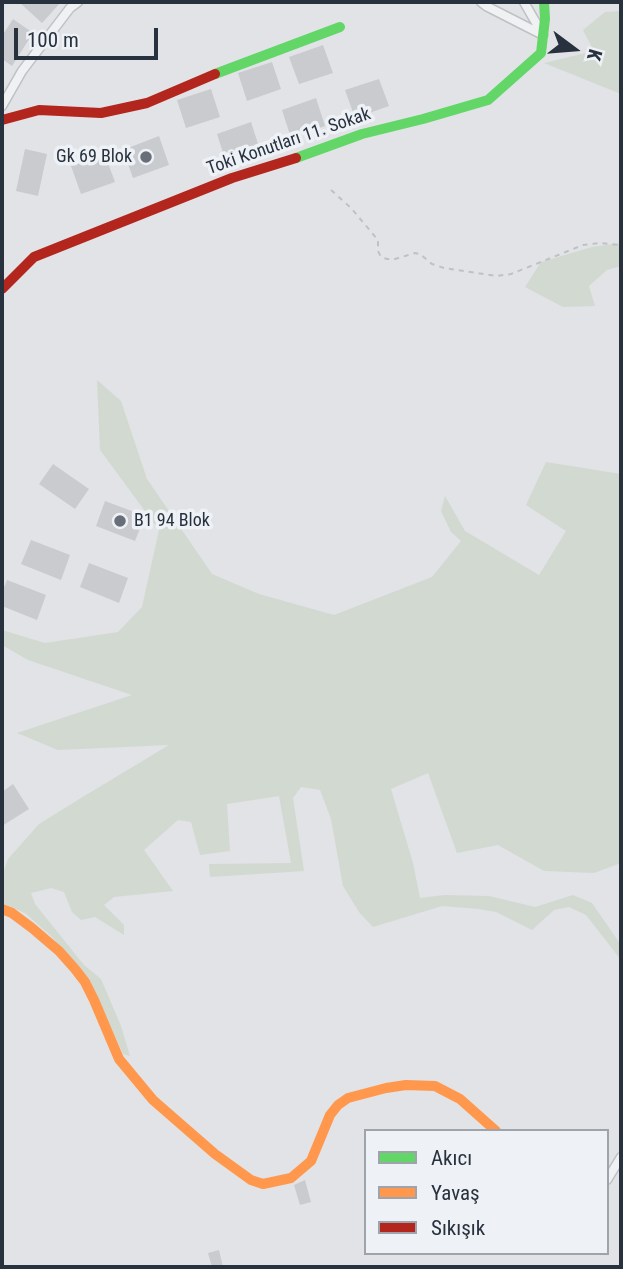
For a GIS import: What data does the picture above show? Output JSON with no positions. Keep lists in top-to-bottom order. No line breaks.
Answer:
{"streets":{"street":["Toki Konutları 11. Sokak"]},"places":["Gk 69 Blok","B1 94 Blok"],"legend":["Akıcı","Yavaş","Sıkışık"],"scale_bar":"100 m","north":"right"}
